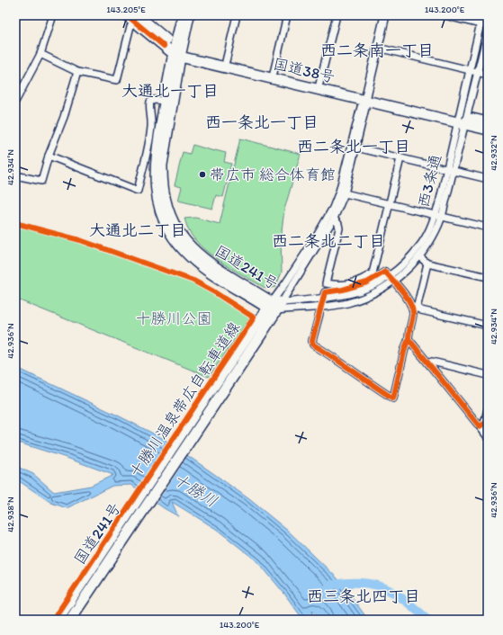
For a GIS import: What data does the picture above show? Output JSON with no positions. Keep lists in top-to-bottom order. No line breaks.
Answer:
{"streets":{"highway":["国道38号","国道241号"],"street":["西3条通"],"cycle path":["十勝川温泉帯広自転車道線"]},"crossings":[["国道38号","西3条通"],["国道38号","国道241号"],["西3条通","国道241号"]],"districts":["西二条南一丁目","大通北一丁目","西一条北一丁目","西二条北一丁目","大通北二丁目","西二条北二丁目","西三条北四丁目"],"water":["十勝川"],"parks":["十勝川公園"],"places":["帯広市 総合体育館"],"coordinates":["143.205°E","143.200°E","42.932°N","42.934°N","42.936°N","42.938°N"]}
